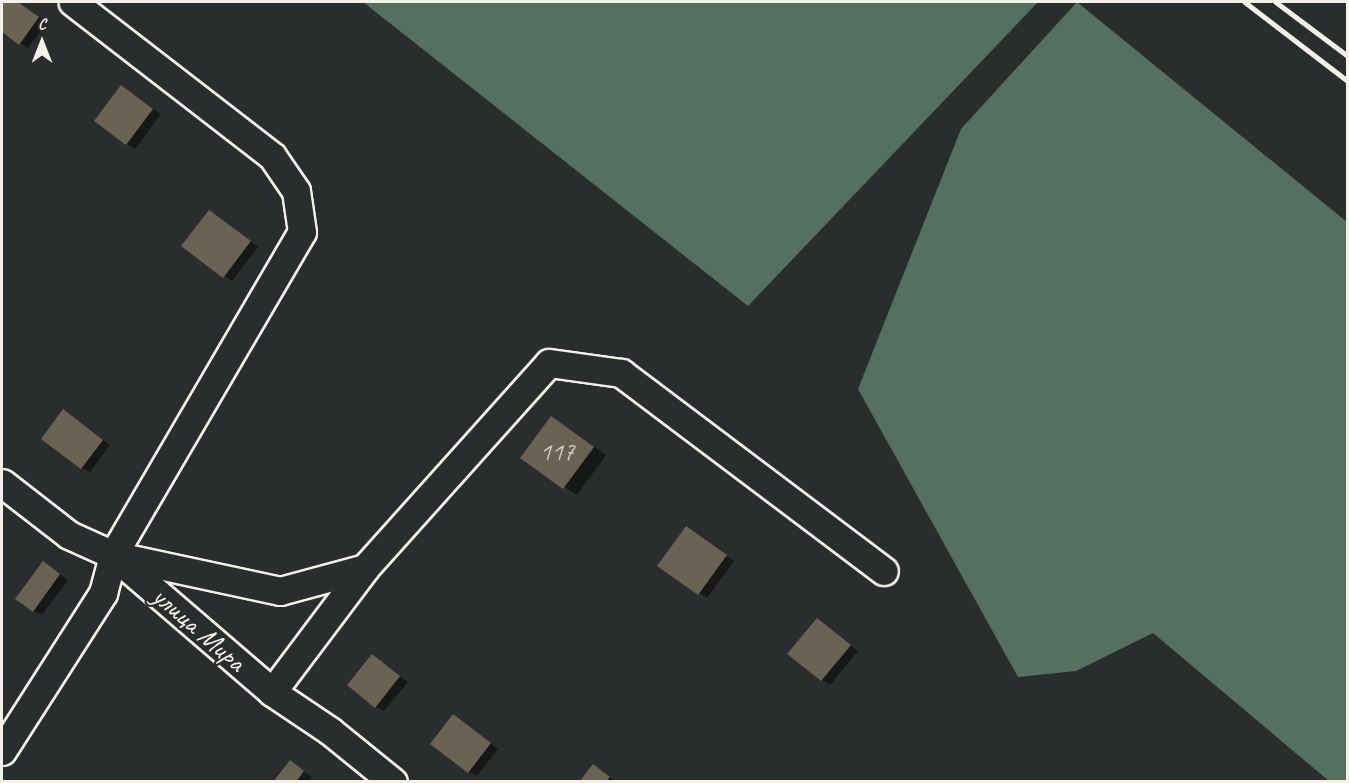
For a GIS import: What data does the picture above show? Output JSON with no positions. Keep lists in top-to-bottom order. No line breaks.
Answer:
{"streets":{"street":["улица Мира"]},"house_numbers":["117"],"north":"top"}
